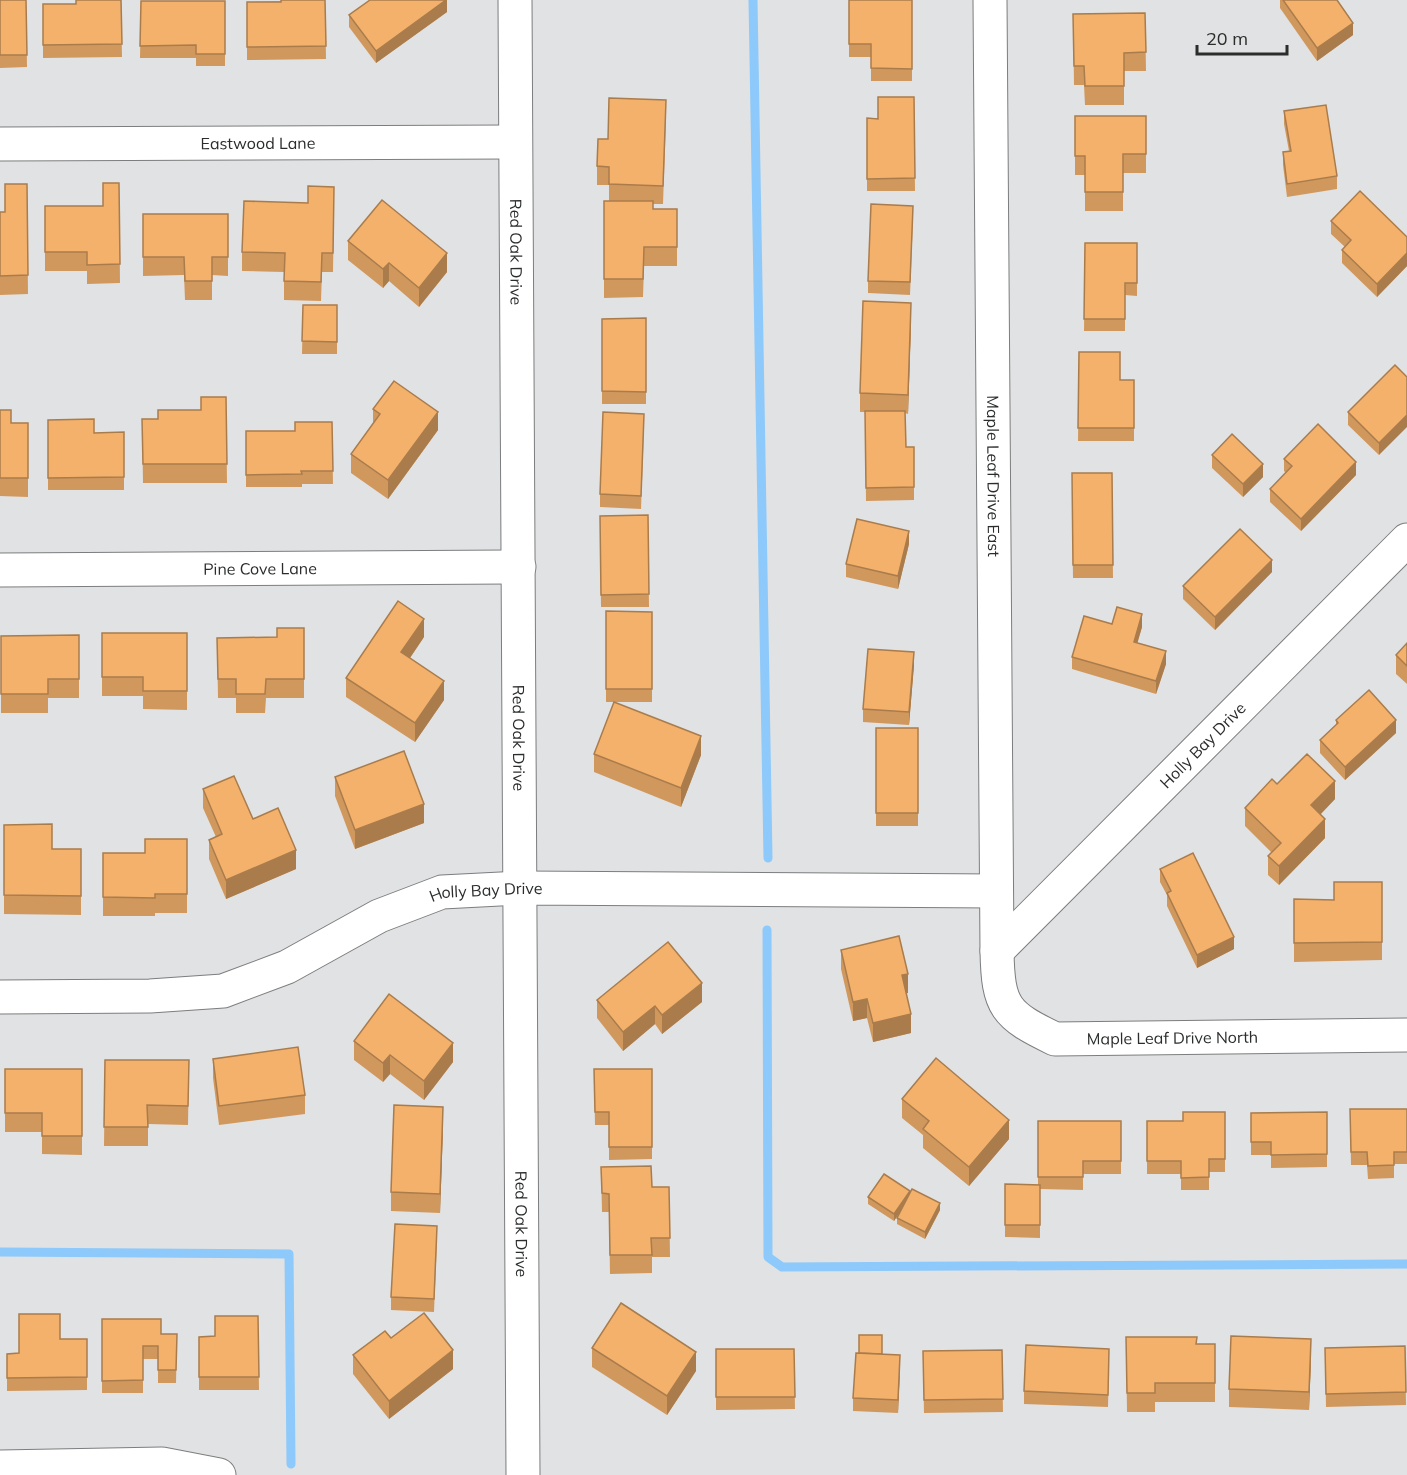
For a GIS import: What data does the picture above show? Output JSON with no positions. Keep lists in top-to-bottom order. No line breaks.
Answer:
{"streets":{"street":["Eastwood Lane","Red Oak Drive","Maple Leaf Drive East","Pine Cove Lane","Holly Bay Drive","Maple Leaf Drive North"]},"crossings":[["Eastwood Lane","Red Oak Drive"],["Red Oak Drive","Pine Cove Lane"],["Red Oak Drive","Holly Bay Drive"],["Maple Leaf Drive East","Holly Bay Drive"],["Maple Leaf Drive East","Maple Leaf Drive North"],["Holly Bay Drive","Maple Leaf Drive North"]],"scale_bar":"20 m"}
